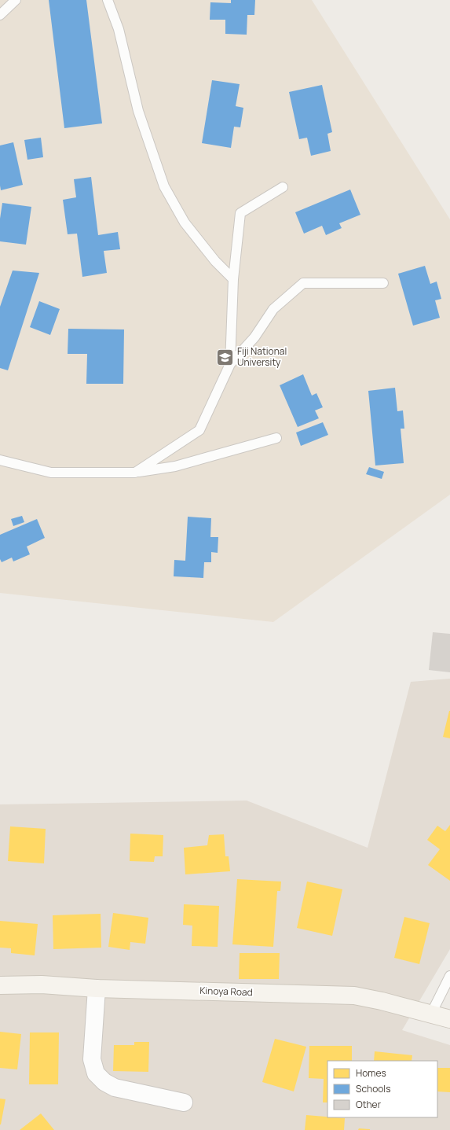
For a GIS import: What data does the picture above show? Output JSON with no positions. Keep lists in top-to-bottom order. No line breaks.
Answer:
{"streets":{"main road":["Kinoya Road"]},"places":{"school or university":["Fiji National University"]},"legend":["Homes","Schools","Other"]}
